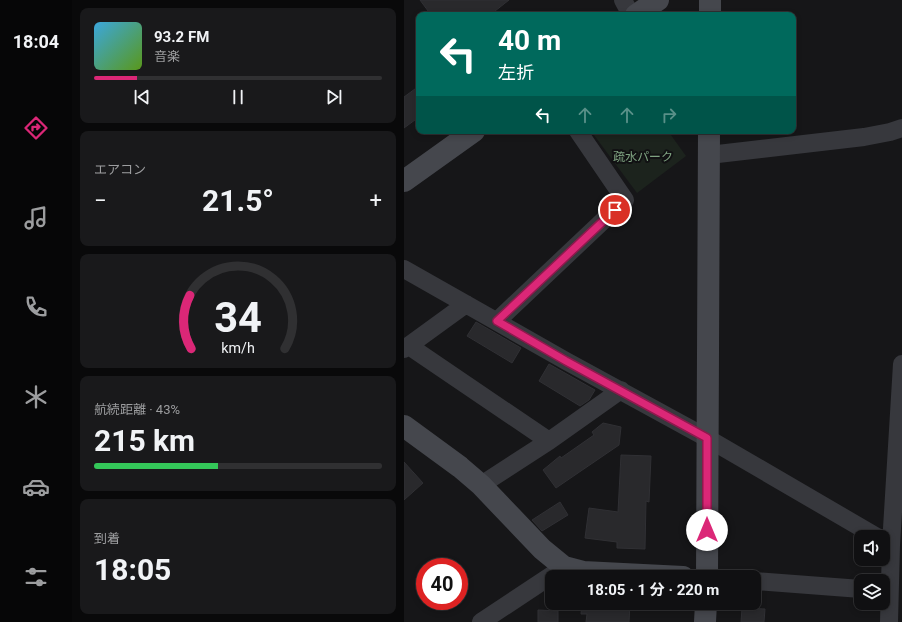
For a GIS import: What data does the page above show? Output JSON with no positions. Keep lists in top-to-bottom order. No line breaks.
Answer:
{"parks":["疏水パーク"],"page":{"tabs":"18:04","turn":["40 m","左折"],"song":["93.2 FM","音楽"],"tile":["エアコン",["航続距離 · 43%","215 km"],["到着","18:05"]],"heat":["−","21.5°","+"],"limit":"40","trip":"18:05 · 1 分 · 220 m","gauge":["34","km/h"]}}
